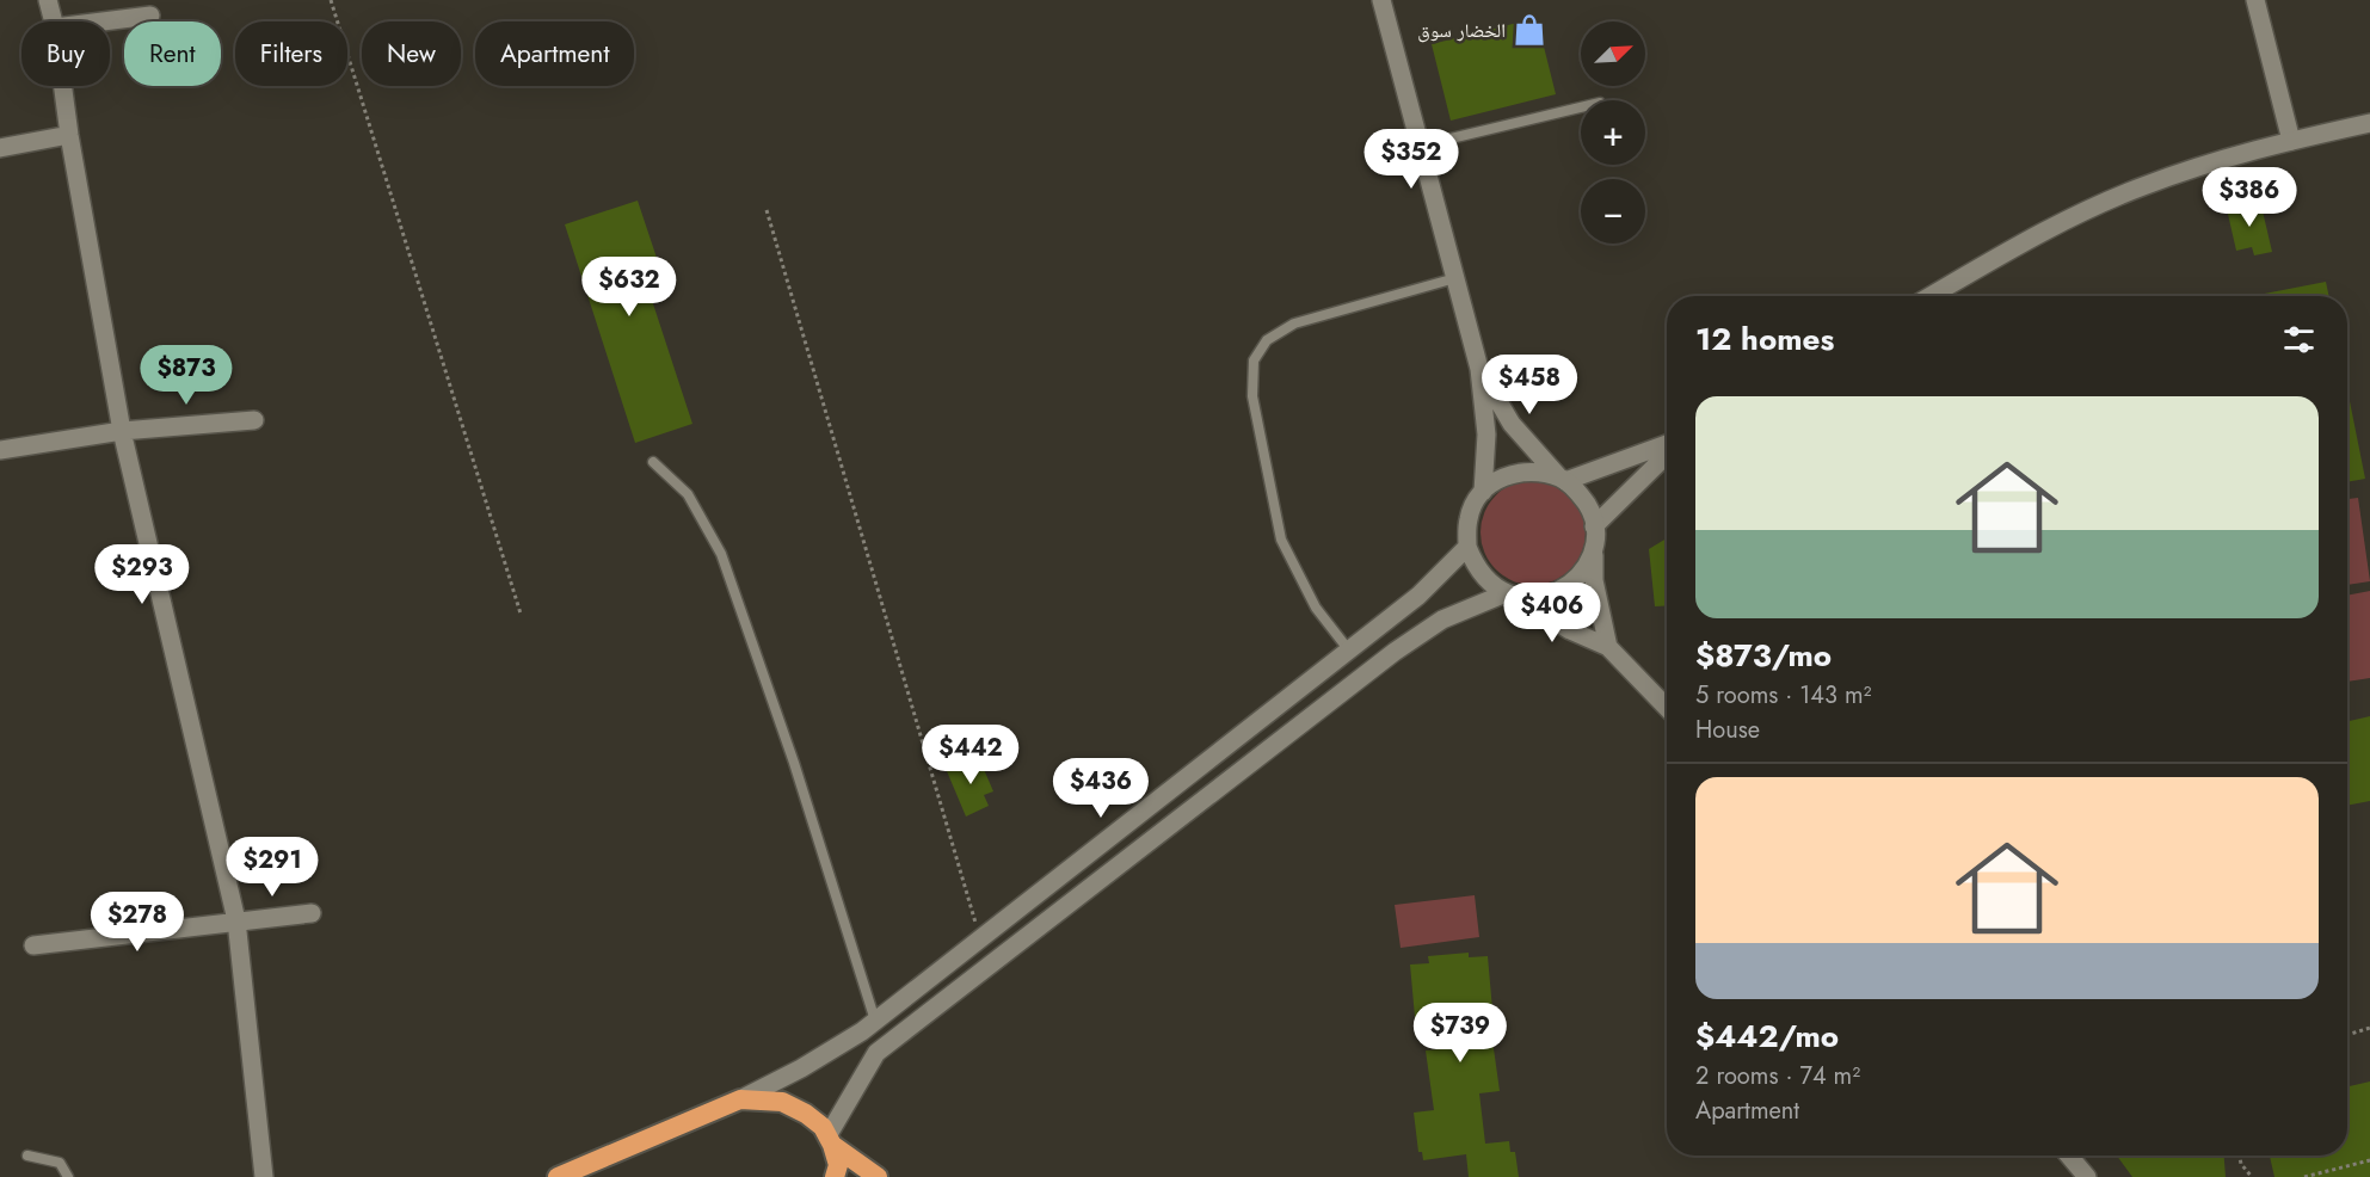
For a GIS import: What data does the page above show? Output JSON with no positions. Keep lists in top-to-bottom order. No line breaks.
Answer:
{"places":{"shop":["الخضار سوق"]},"north":"top right","page":{"map_buttons":["+","−"],"chip":["Buy","Rent","Filters","New","Apartment"],"price":["$352","$386","$632","$873","$458","$293","$406","$442","$436","$291","$278","$739"],"heading":"12 homes","list":[{"name":"$873/mo","note":"5 rooms · 143 m² · House"},{"name":"$442/mo","note":"2 rooms · 74 m² · Apartment"}]}}
